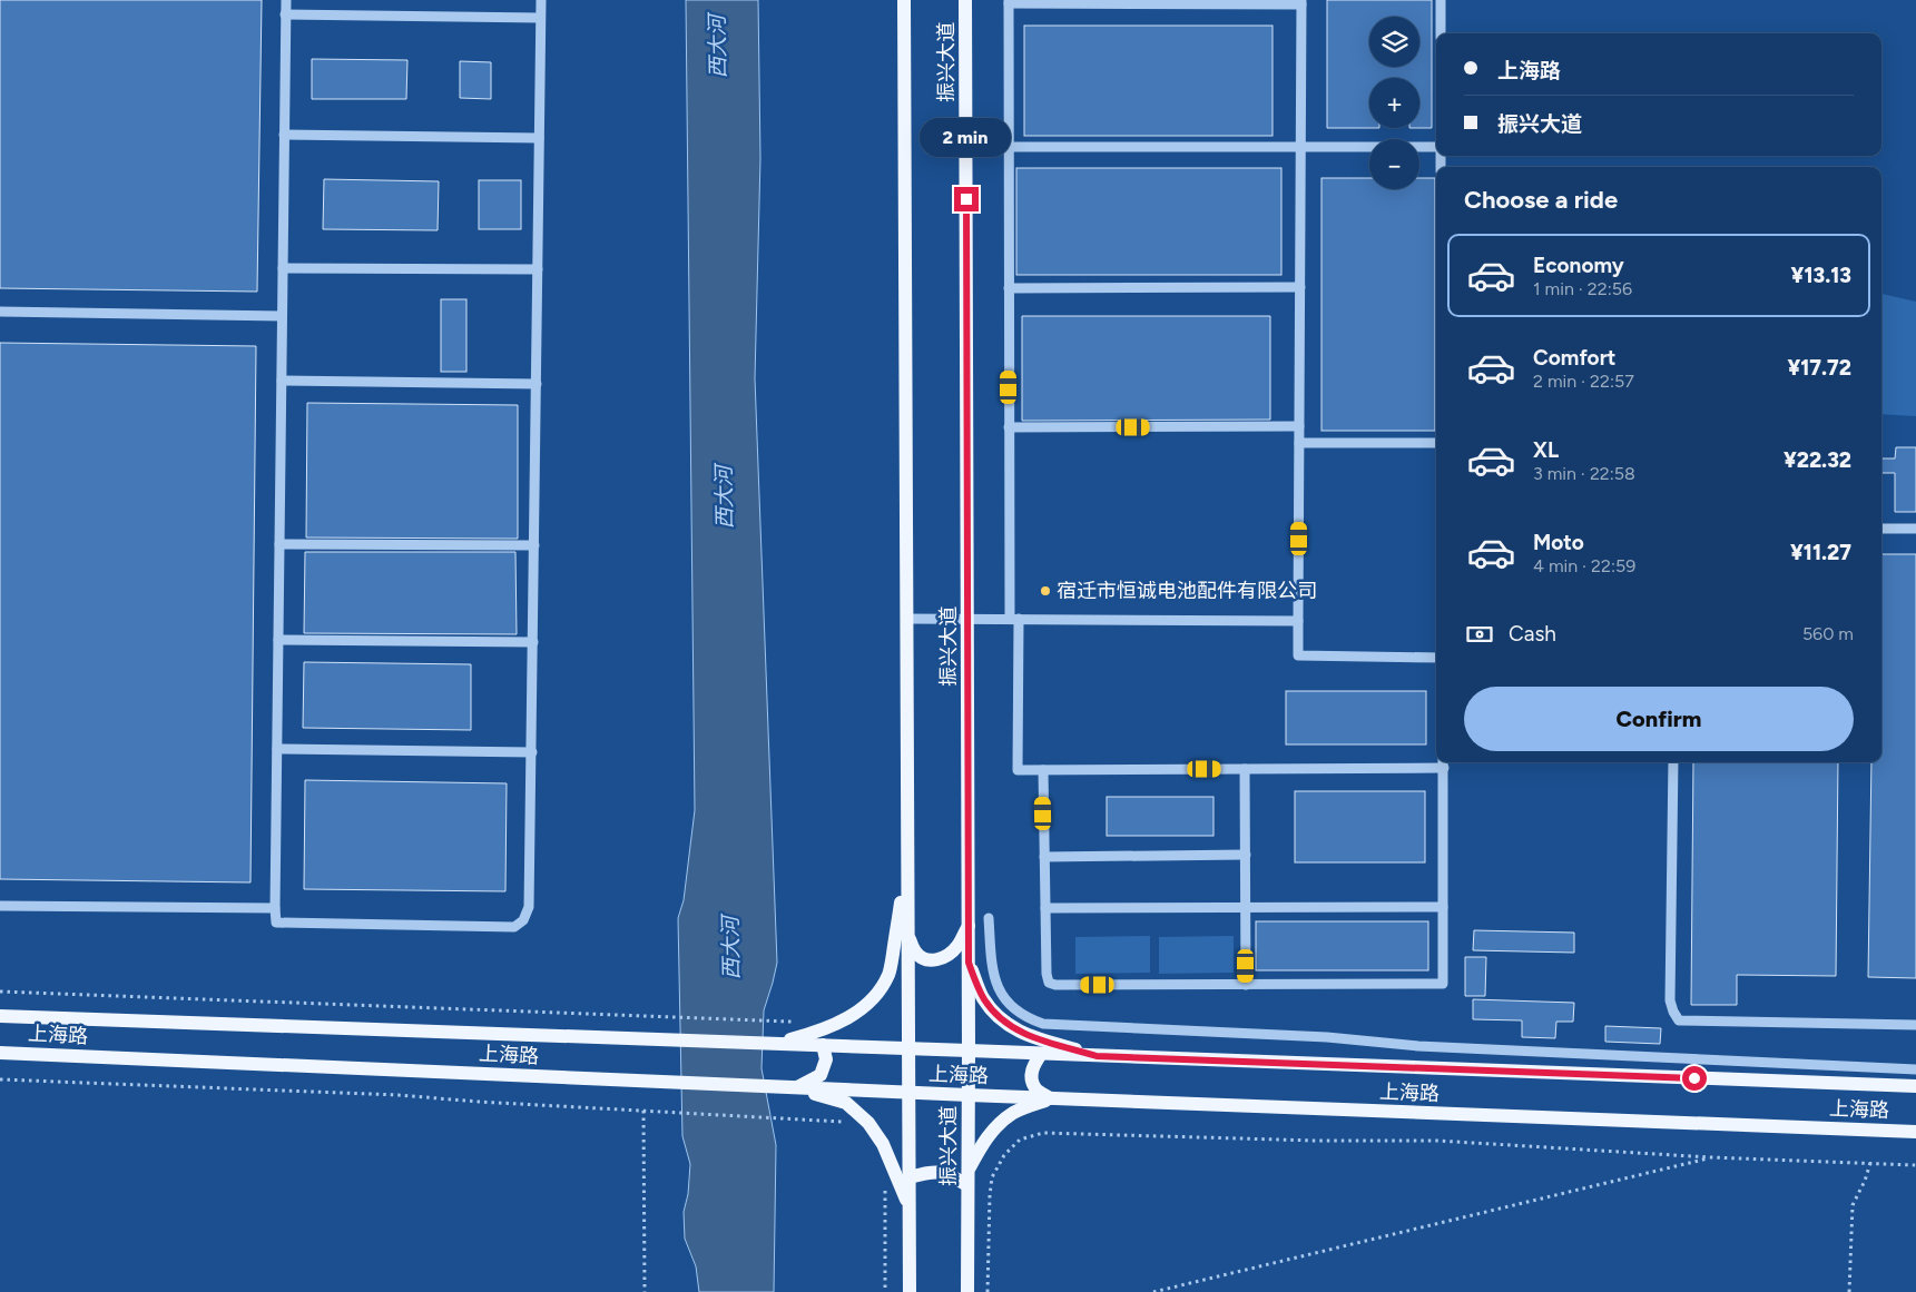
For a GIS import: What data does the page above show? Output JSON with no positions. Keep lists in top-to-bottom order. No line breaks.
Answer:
{"streets":{"main road":["振兴大道","上海路"]},"crossings":[["振兴大道","上海路"]],"water":["西大河"],"places":["宿迁市恒诚电池配件有限公司"],"page":{"map_buttons":["+","−"],"banner":["上海路","振兴大道"],"bubble":"2 min","heading":"Choose a ride","list":[{"name":"Economy","note":"1 min · 22:56","value":"¥13.13"},{"name":"Comfort","note":"2 min · 22:57","value":"¥17.72"},{"name":"XL","note":"3 min · 22:58","value":"¥22.32"},{"name":"Moto","note":"4 min · 22:59","value":"¥11.27"}],"pay":["Cash","560 m"],"buttons":"Confirm"}}
